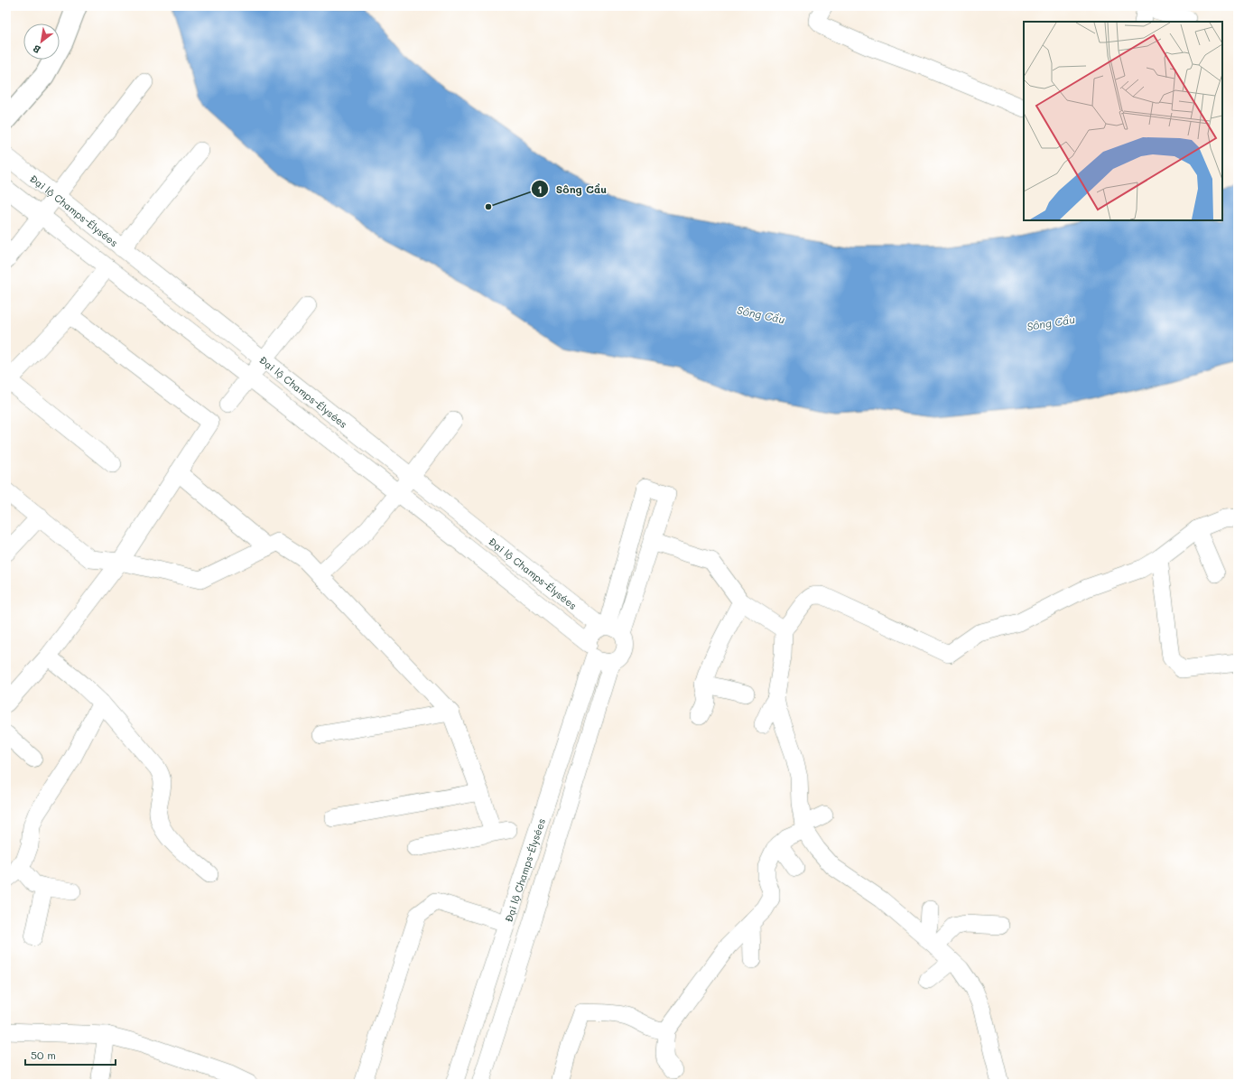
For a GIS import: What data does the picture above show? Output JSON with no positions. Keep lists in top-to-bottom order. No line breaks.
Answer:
{"streets":{"street":["Đại lộ Champs-Élysées"]},"water":["Sông Cầu"],"places":["Sông Cầu"],"scale_bar":"50 m","north":"bottom left"}
